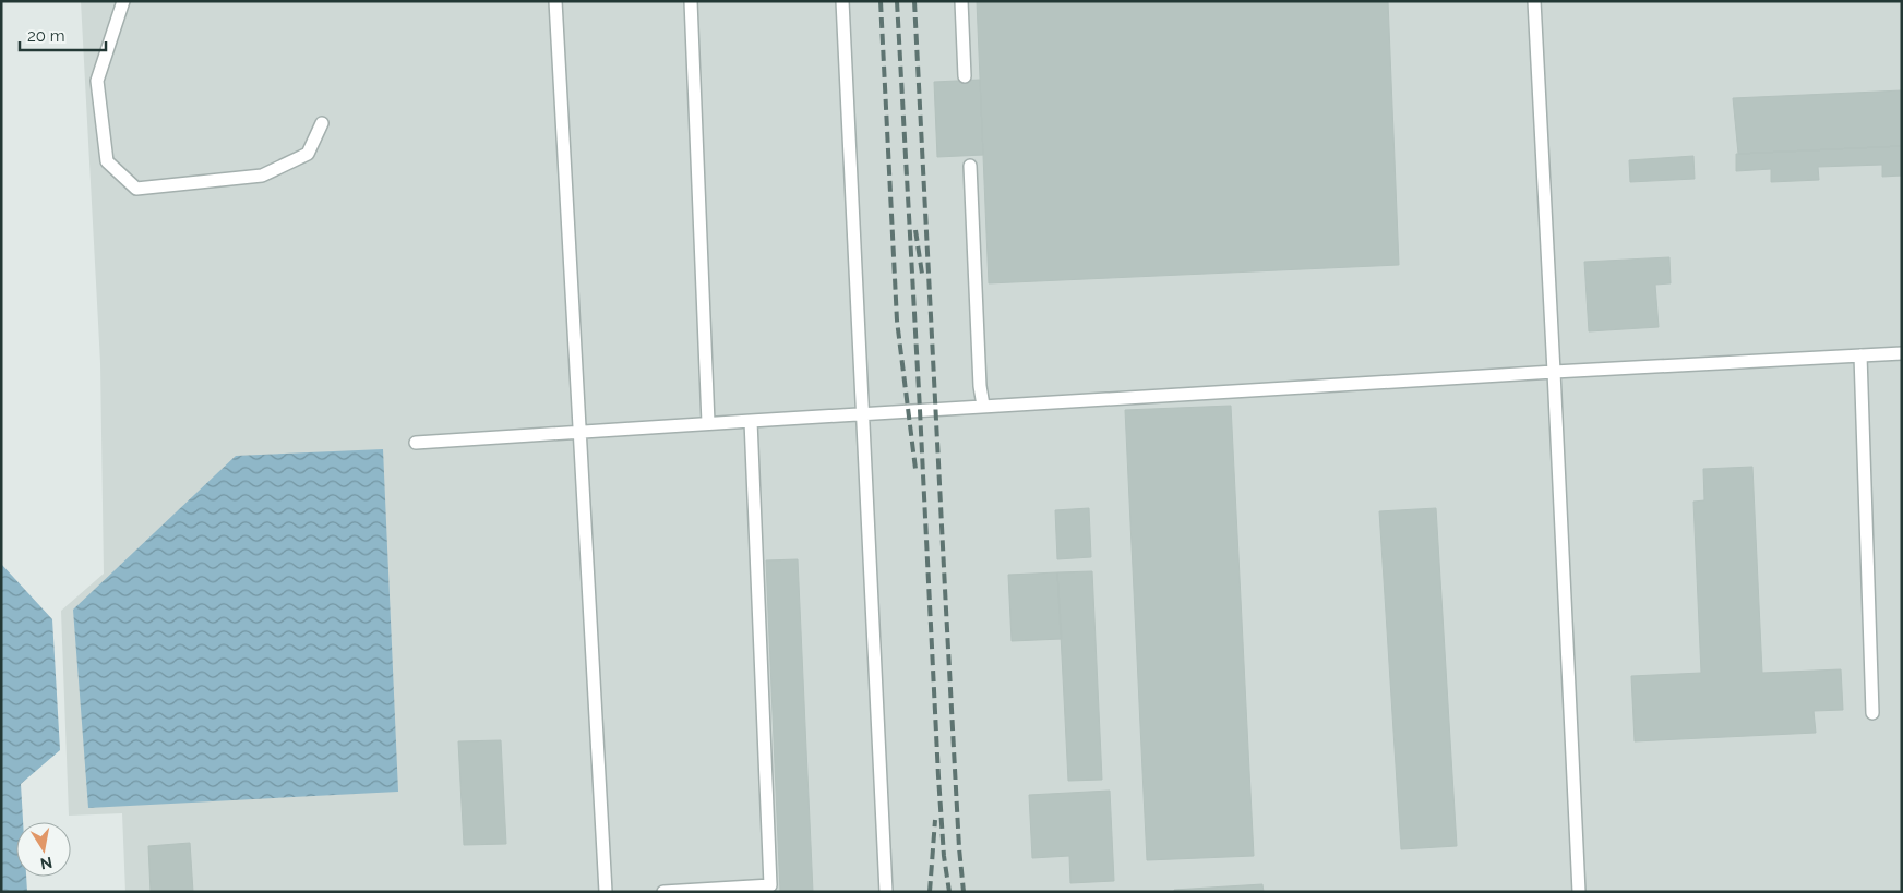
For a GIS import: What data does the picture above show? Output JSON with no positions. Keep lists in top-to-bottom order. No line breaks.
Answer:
{"scale_bar":"20 m","north":"bottom"}
